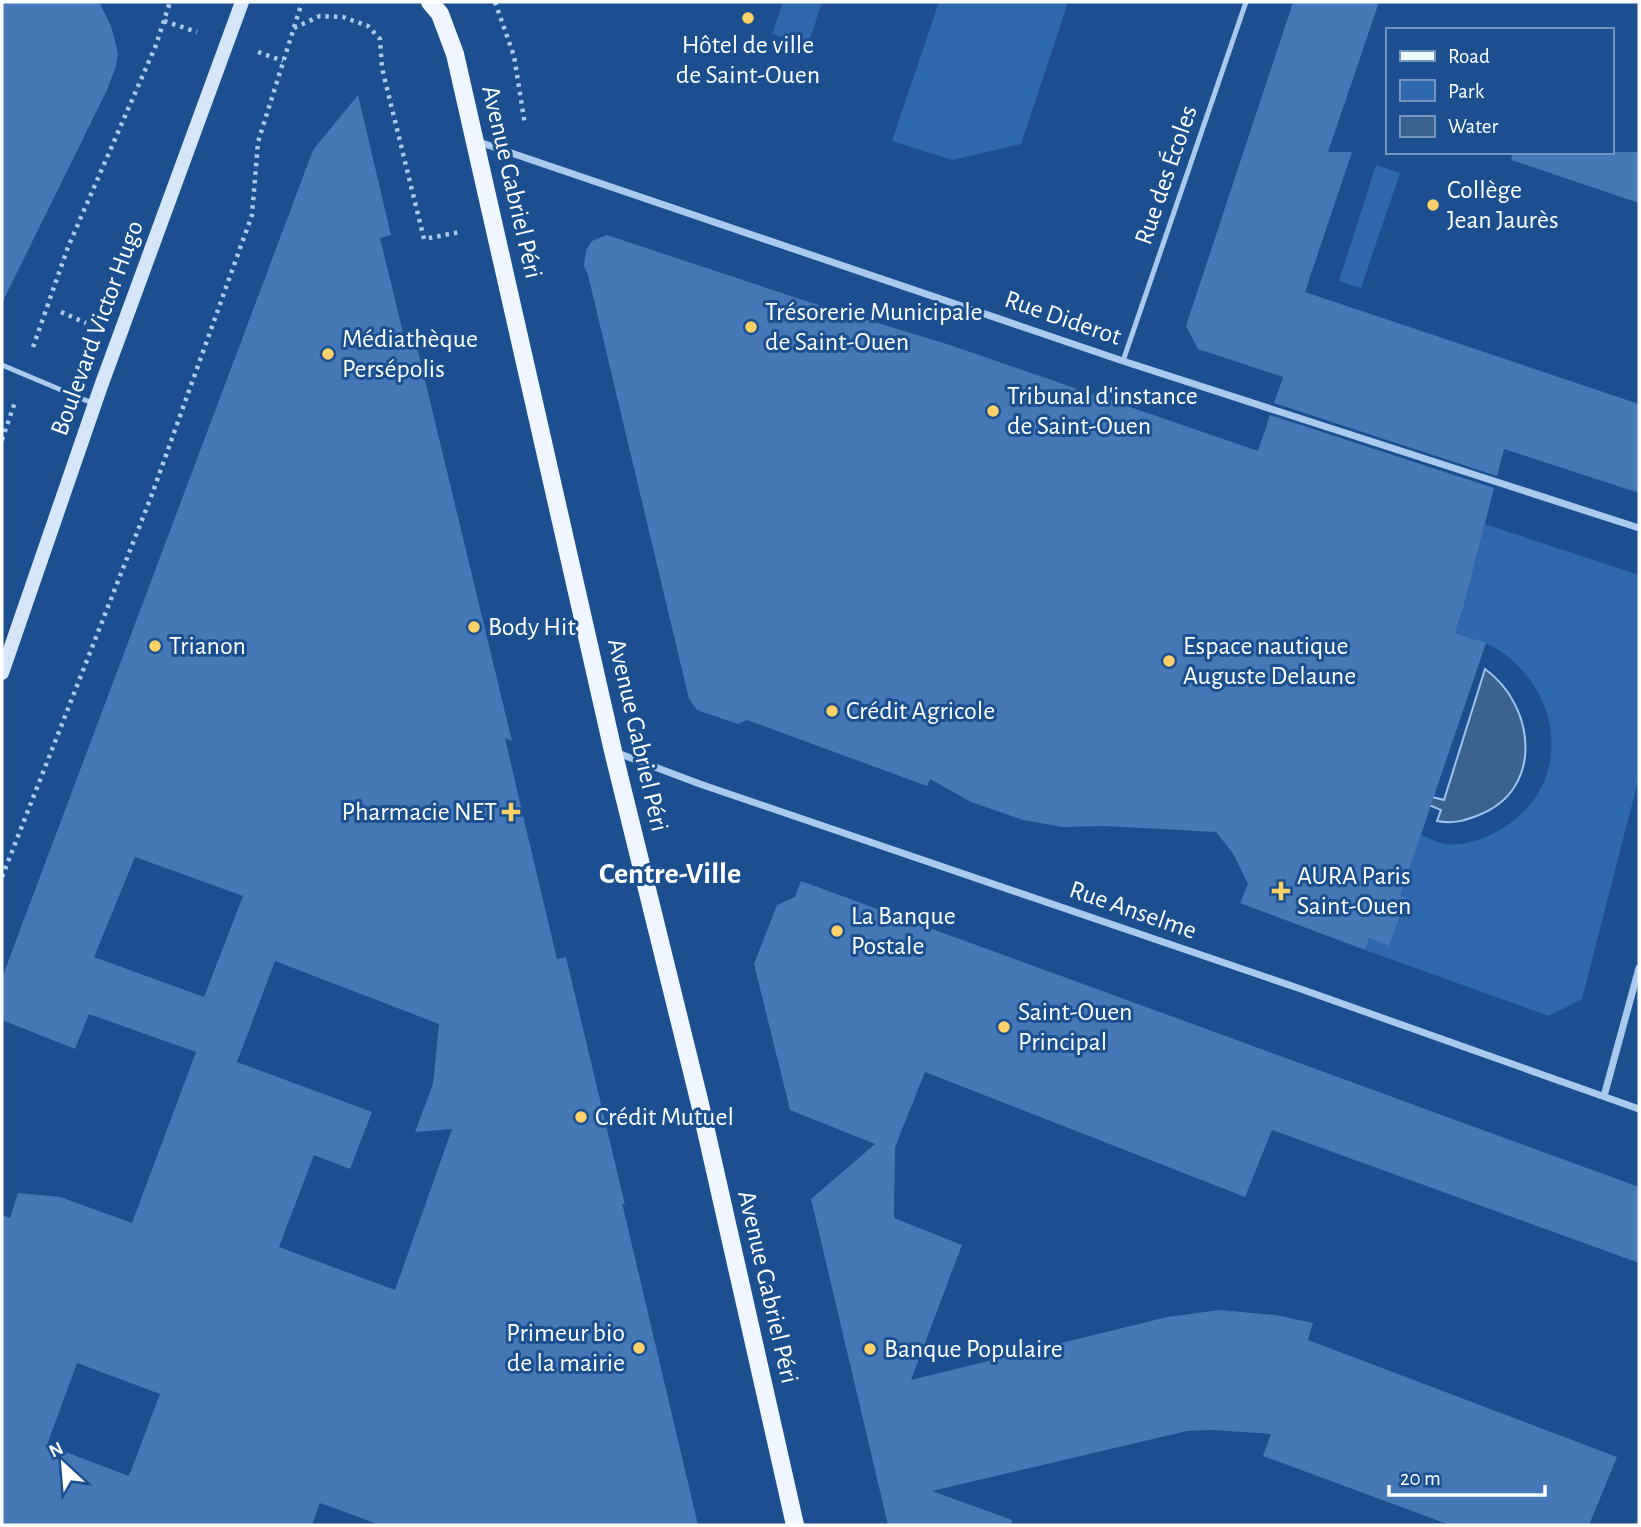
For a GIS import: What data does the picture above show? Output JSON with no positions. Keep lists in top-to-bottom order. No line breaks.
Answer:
{"streets":{"main road":["Avenue Gabriel Péri","Boulevard Victor Hugo"],"street":["Rue Diderot","Rue Anselme"],"lane":["Rue des Écoles"]},"crossings":[["Rue des Écoles","Rue Diderot"],["Avenue Gabriel Péri","Rue Diderot"],["Avenue Gabriel Péri","Rue Anselme"]],"districts":["Centre-Ville"],"places":{"other":["Hôtel de ville de Saint-Ouen","Collège Jean Jaurès","Trésorerie Municipale de Saint-Ouen","Médiathèque Persépolis","Tribunal d'instance de Saint-Ouen","Body Hit","Trianon","Espace nautique Auguste Delaune","Crédit Agricole","La Banque Postale","Saint-Ouen Principal","Crédit Mutuel","Primeur bio de la mairie","Banque Populaire"],"health":["Pharmacie NET","AURA Paris Saint-Ouen"]},"legend":["Road","Park","Water"],"scale_bar":"20 m","north":"top left"}
